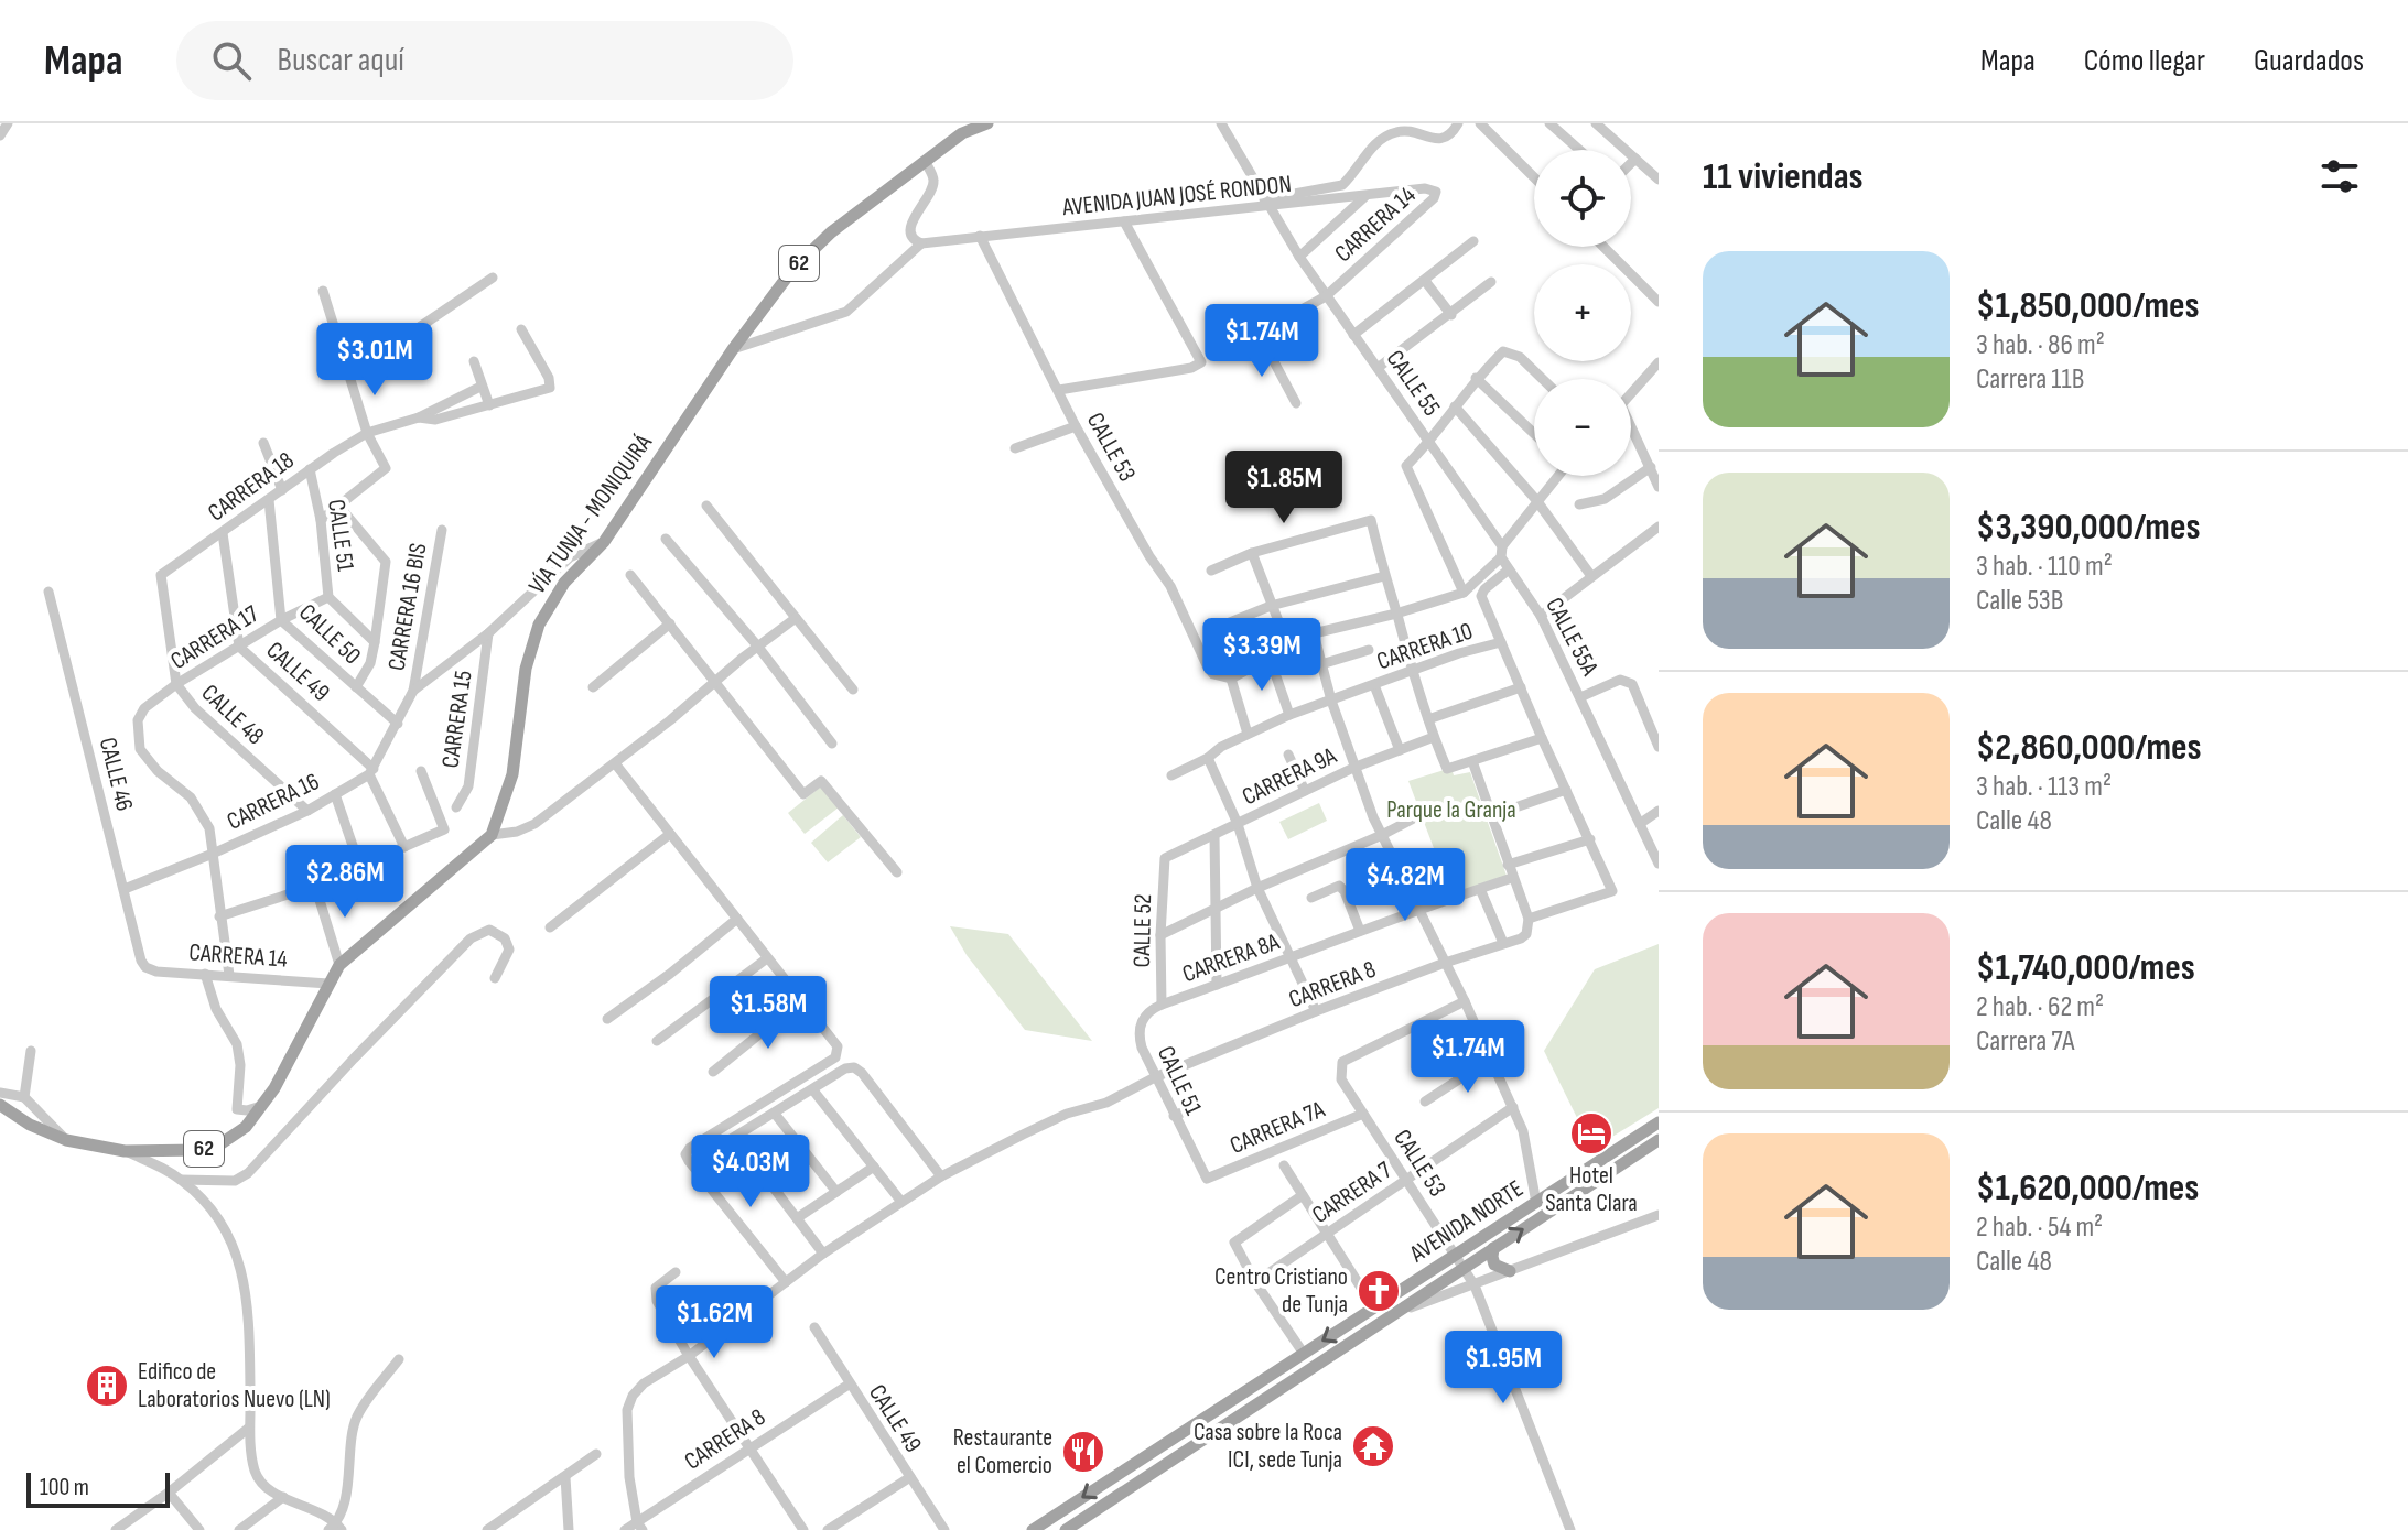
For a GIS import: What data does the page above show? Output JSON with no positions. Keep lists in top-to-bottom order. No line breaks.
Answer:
{"streets":{"main road":["62","VÍA TUNJA - MONIQUIRÁ","AVENIDA NORTE"],"street":["AVENIDA JUAN JOSÉ RONDON","CARRERA 14","CALLE 55","CALLE 53","CARRERA 18","CALLE 51","CARRERA 16 BIS","CALLE 50","CALLE 55A","CARRERA 17","CARRERA 10","CALLE 49","CALLE 48","CARRERA 15","CALLE 46","CARRERA 9A","CARRERA 16","CALLE 52","CARRERA 8A","CARRERA 8","CARRERA 7A","CARRERA 7"]},"crossings":[["AVENIDA JUAN JOSÉ RONDON","CARRERA 14"],["AVENIDA JUAN JOSÉ RONDON","CALLE 55"],["AVENIDA JUAN JOSÉ RONDON","CALLE 53"],["CARRERA 14","62"],["CARRERA 14","CALLE 55"],["CARRERA 14","CALLE 46"],["62","VÍA TUNJA - MONIQUIRÁ"],["CALLE 55","CALLE 55A"],["CALLE 53","CARRERA 7A"],["CALLE 53","CARRERA 7"],["CALLE 53","AVENIDA NORTE"],["CARRERA 18","CALLE 51"],["CARRERA 18","CALLE 50"],["CARRERA 18","CALLE 49"],["CARRERA 18","CALLE 48"],["CALLE 51","CARRERA 17"],["CALLE 51","CALLE 52"],["CALLE 51","CARRERA 8A"],["CALLE 51","CARRERA 8"],["CALLE 51","CARRERA 7A"],["CALLE 50","CARRERA 17"],["CARRERA 17","CALLE 49"],["CARRERA 17","CALLE 48"],["CARRERA 17","CARRERA 16"],["CALLE 49","CARRERA 16"],["CALLE 49","CARRERA 8"],["CALLE 48","CARRERA 16"],["CALLE 46","CARRERA 16"],["CARRERA 9A","CALLE 52"],["CALLE 52","CARRERA 8A"]],"parks":["Parque la Granja"],"places":{"hotel":["Hotel Santa Clara"],"church":["Centro Cristiano de Tunja"],"building":["Edifico de Laboratorios Nuevo (LN)"],"temple":["Casa sobre la Roca ICI, sede Tunja"],"restaurant":["Restaurante el Comercio"]},"scale_bar":"100 m","page":{"header":"Mapa","search":"Buscar aquí","nav":["Mapa","Cómo llegar","Guardados"],"heading":"11 viviendas","map_buttons":["+","−"],"list":[{"name":"$1,850,000/mes","note":"3 hab. · 86 m² · Carrera 11B"},{"name":"$3,390,000/mes","note":"3 hab. · 110 m² · Calle 53B"},{"name":"$2,860,000/mes","note":"3 hab. · 113 m² · Calle 48"},{"name":"$1,740,000/mes","note":"2 hab. · 62 m² · Carrera 7A"},{"name":"$1,620,000/mes","note":"2 hab. · 54 m² · Calle 48"}],"price":["$1.74M","$3.01M","$1.85M","$3.39M","$2.86M","$4.82M","$1.58M","$1.74M","$4.03M","$1.62M","$1.95M"],"scale":"100 m"}}
